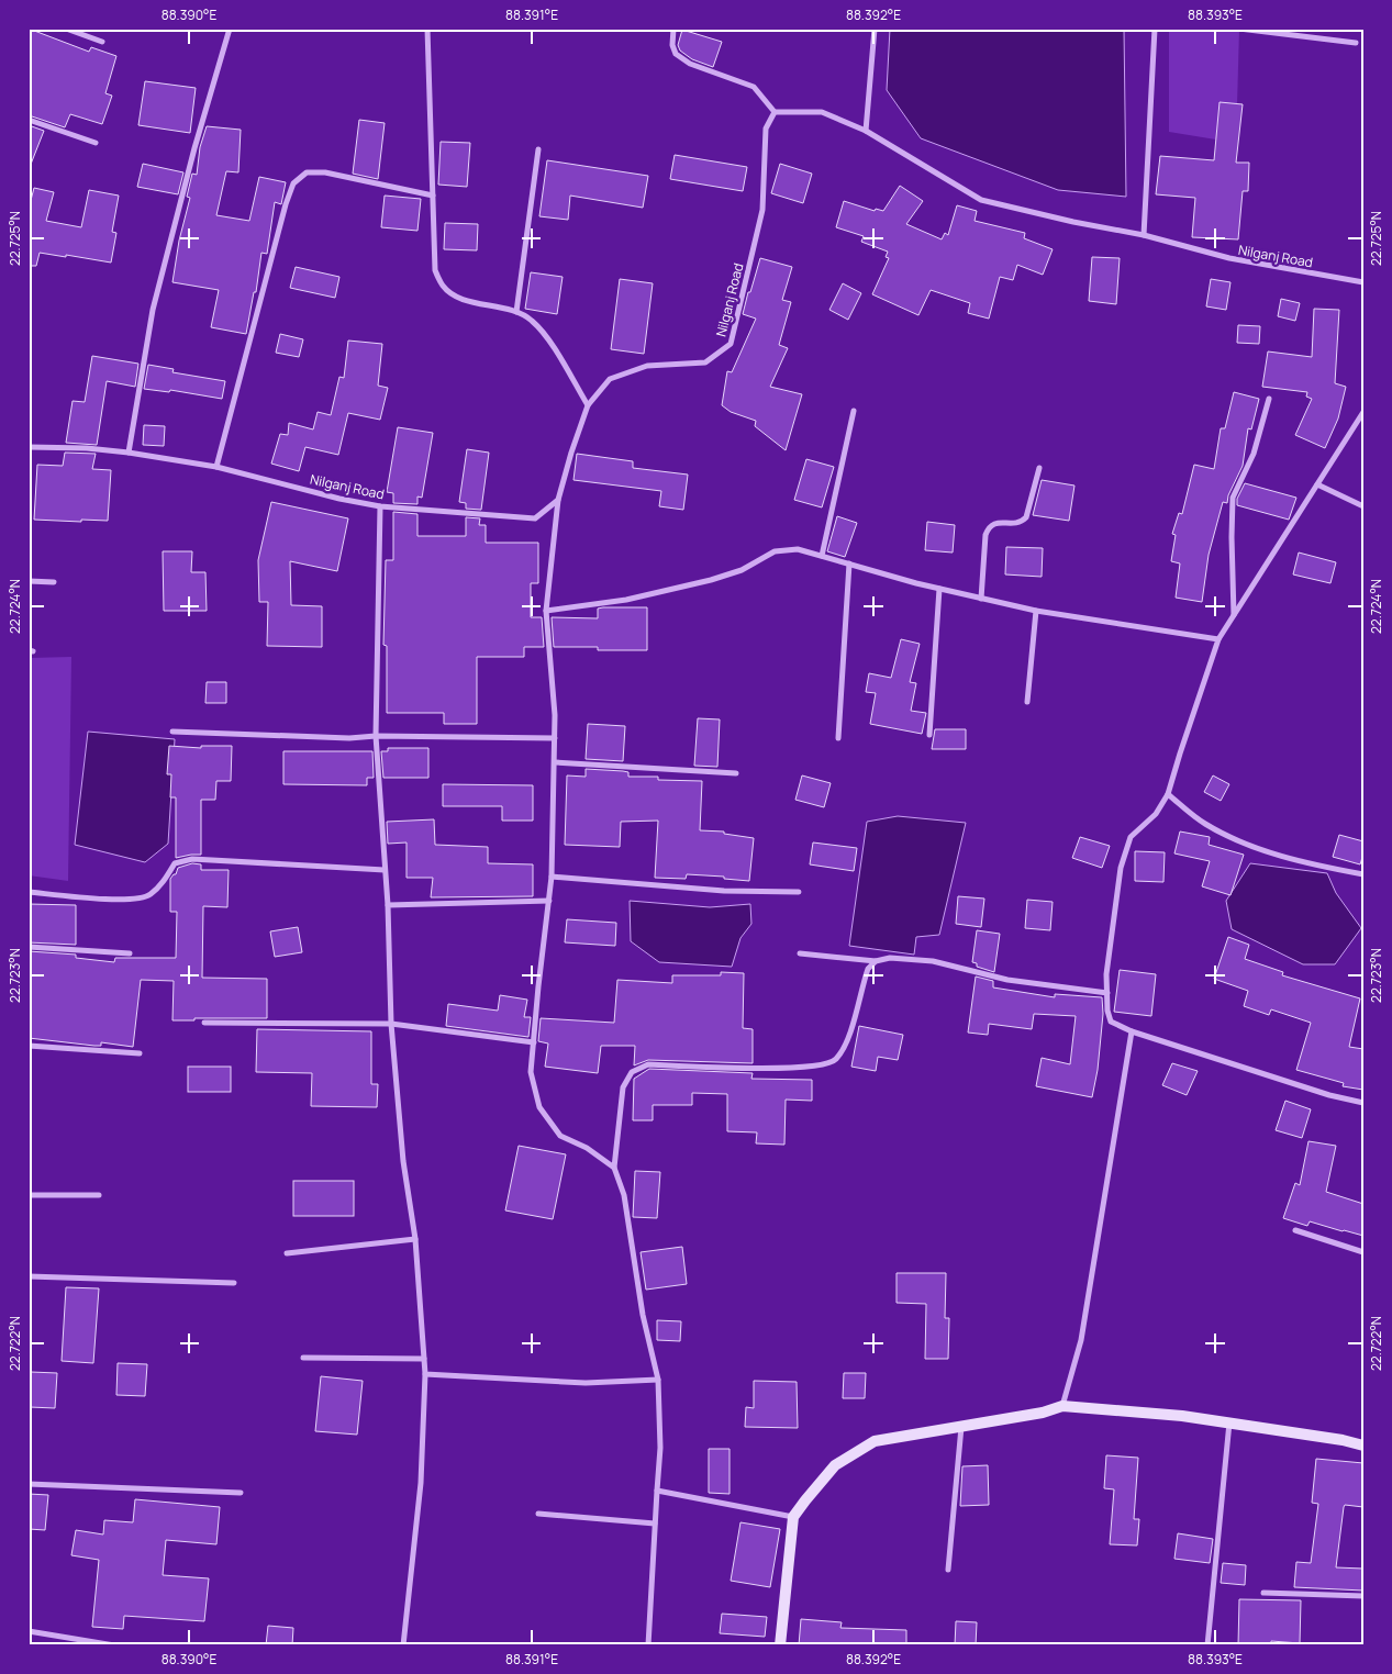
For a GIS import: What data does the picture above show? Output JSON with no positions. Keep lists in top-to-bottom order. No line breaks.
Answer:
{"streets":{"street":["Nilganj Road"]},"coordinates":["88.390°E","88.391°E","88.392°E","88.393°E","22.725°N","22.724°N","22.723°N","22.722°N"]}
